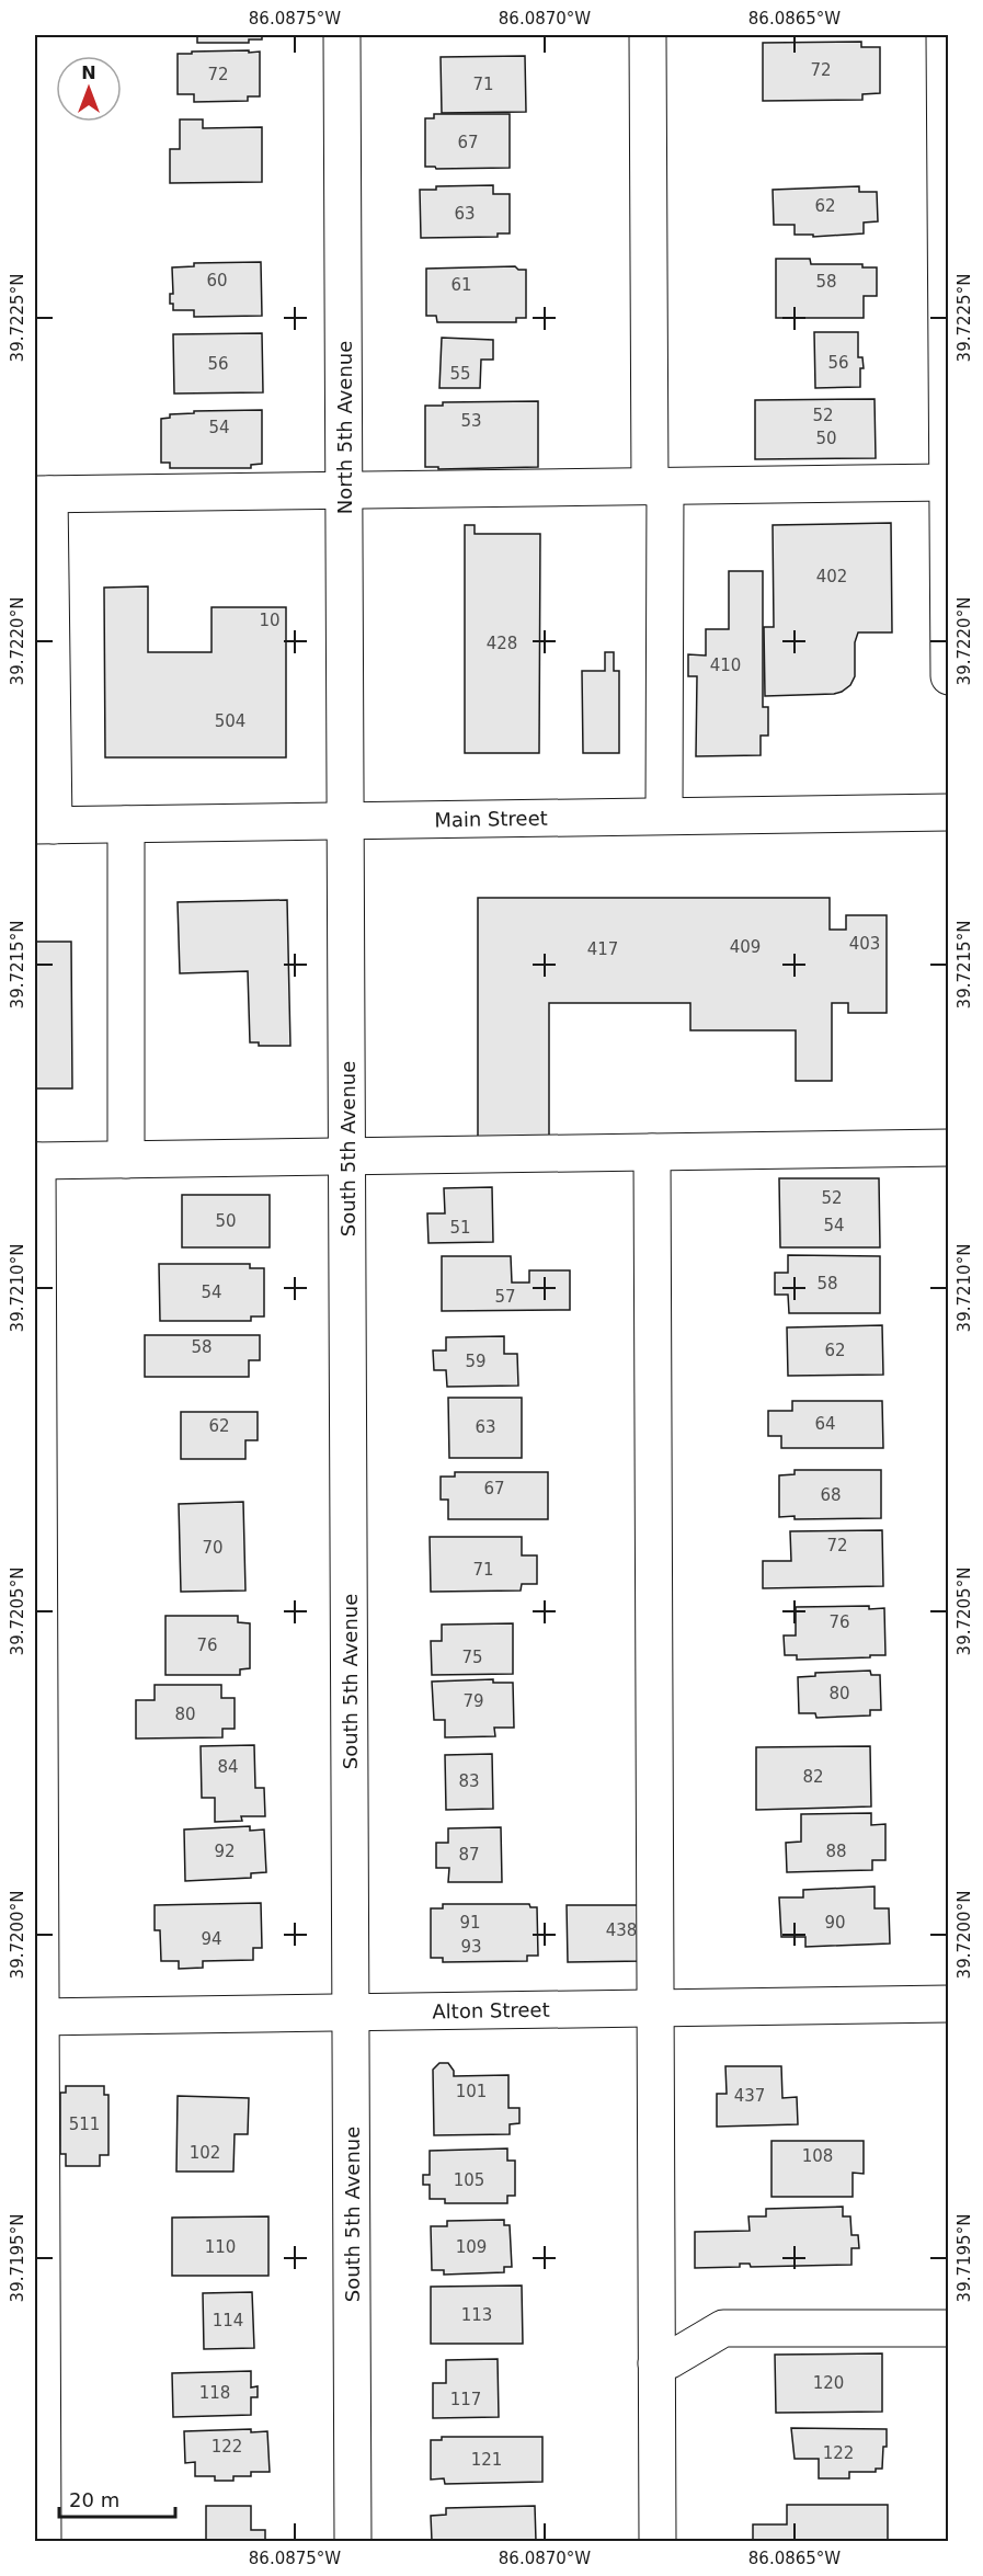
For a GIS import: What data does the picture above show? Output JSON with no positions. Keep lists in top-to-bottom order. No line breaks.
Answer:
{"streets":{"street":["North 5th Avenue","Main Street","South 5th Avenue","Alton Street"]},"crossings":[["North 5th Avenue","Main Street"],["North 5th Avenue","South 5th Avenue"],["Main Street","South 5th Avenue"],["South 5th Avenue","Alton Street"]],"house_numbers":["72","72","71","67","62","63","60","58","61","56","56","55","52","53","54","50","402","10","428","410","504","403","409","417","52","50","54","51","58","54","57","58","62","59","64","62","63","67","68","72","70","71","76","76","75","80","79","80","84","82","83","92","88","87","91","90","438","94","93","101","437","511","102","108","105","110","109","113","114","120","118","117","122","122","121"],"scale_bar":"20 m","north":"top","coordinates":["86.0875°W","86.0870°W","86.0865°W","39.7225°N","39.7220°N","39.7215°N","39.7210°N","39.7205°N","39.7200°N","39.7195°N"]}
